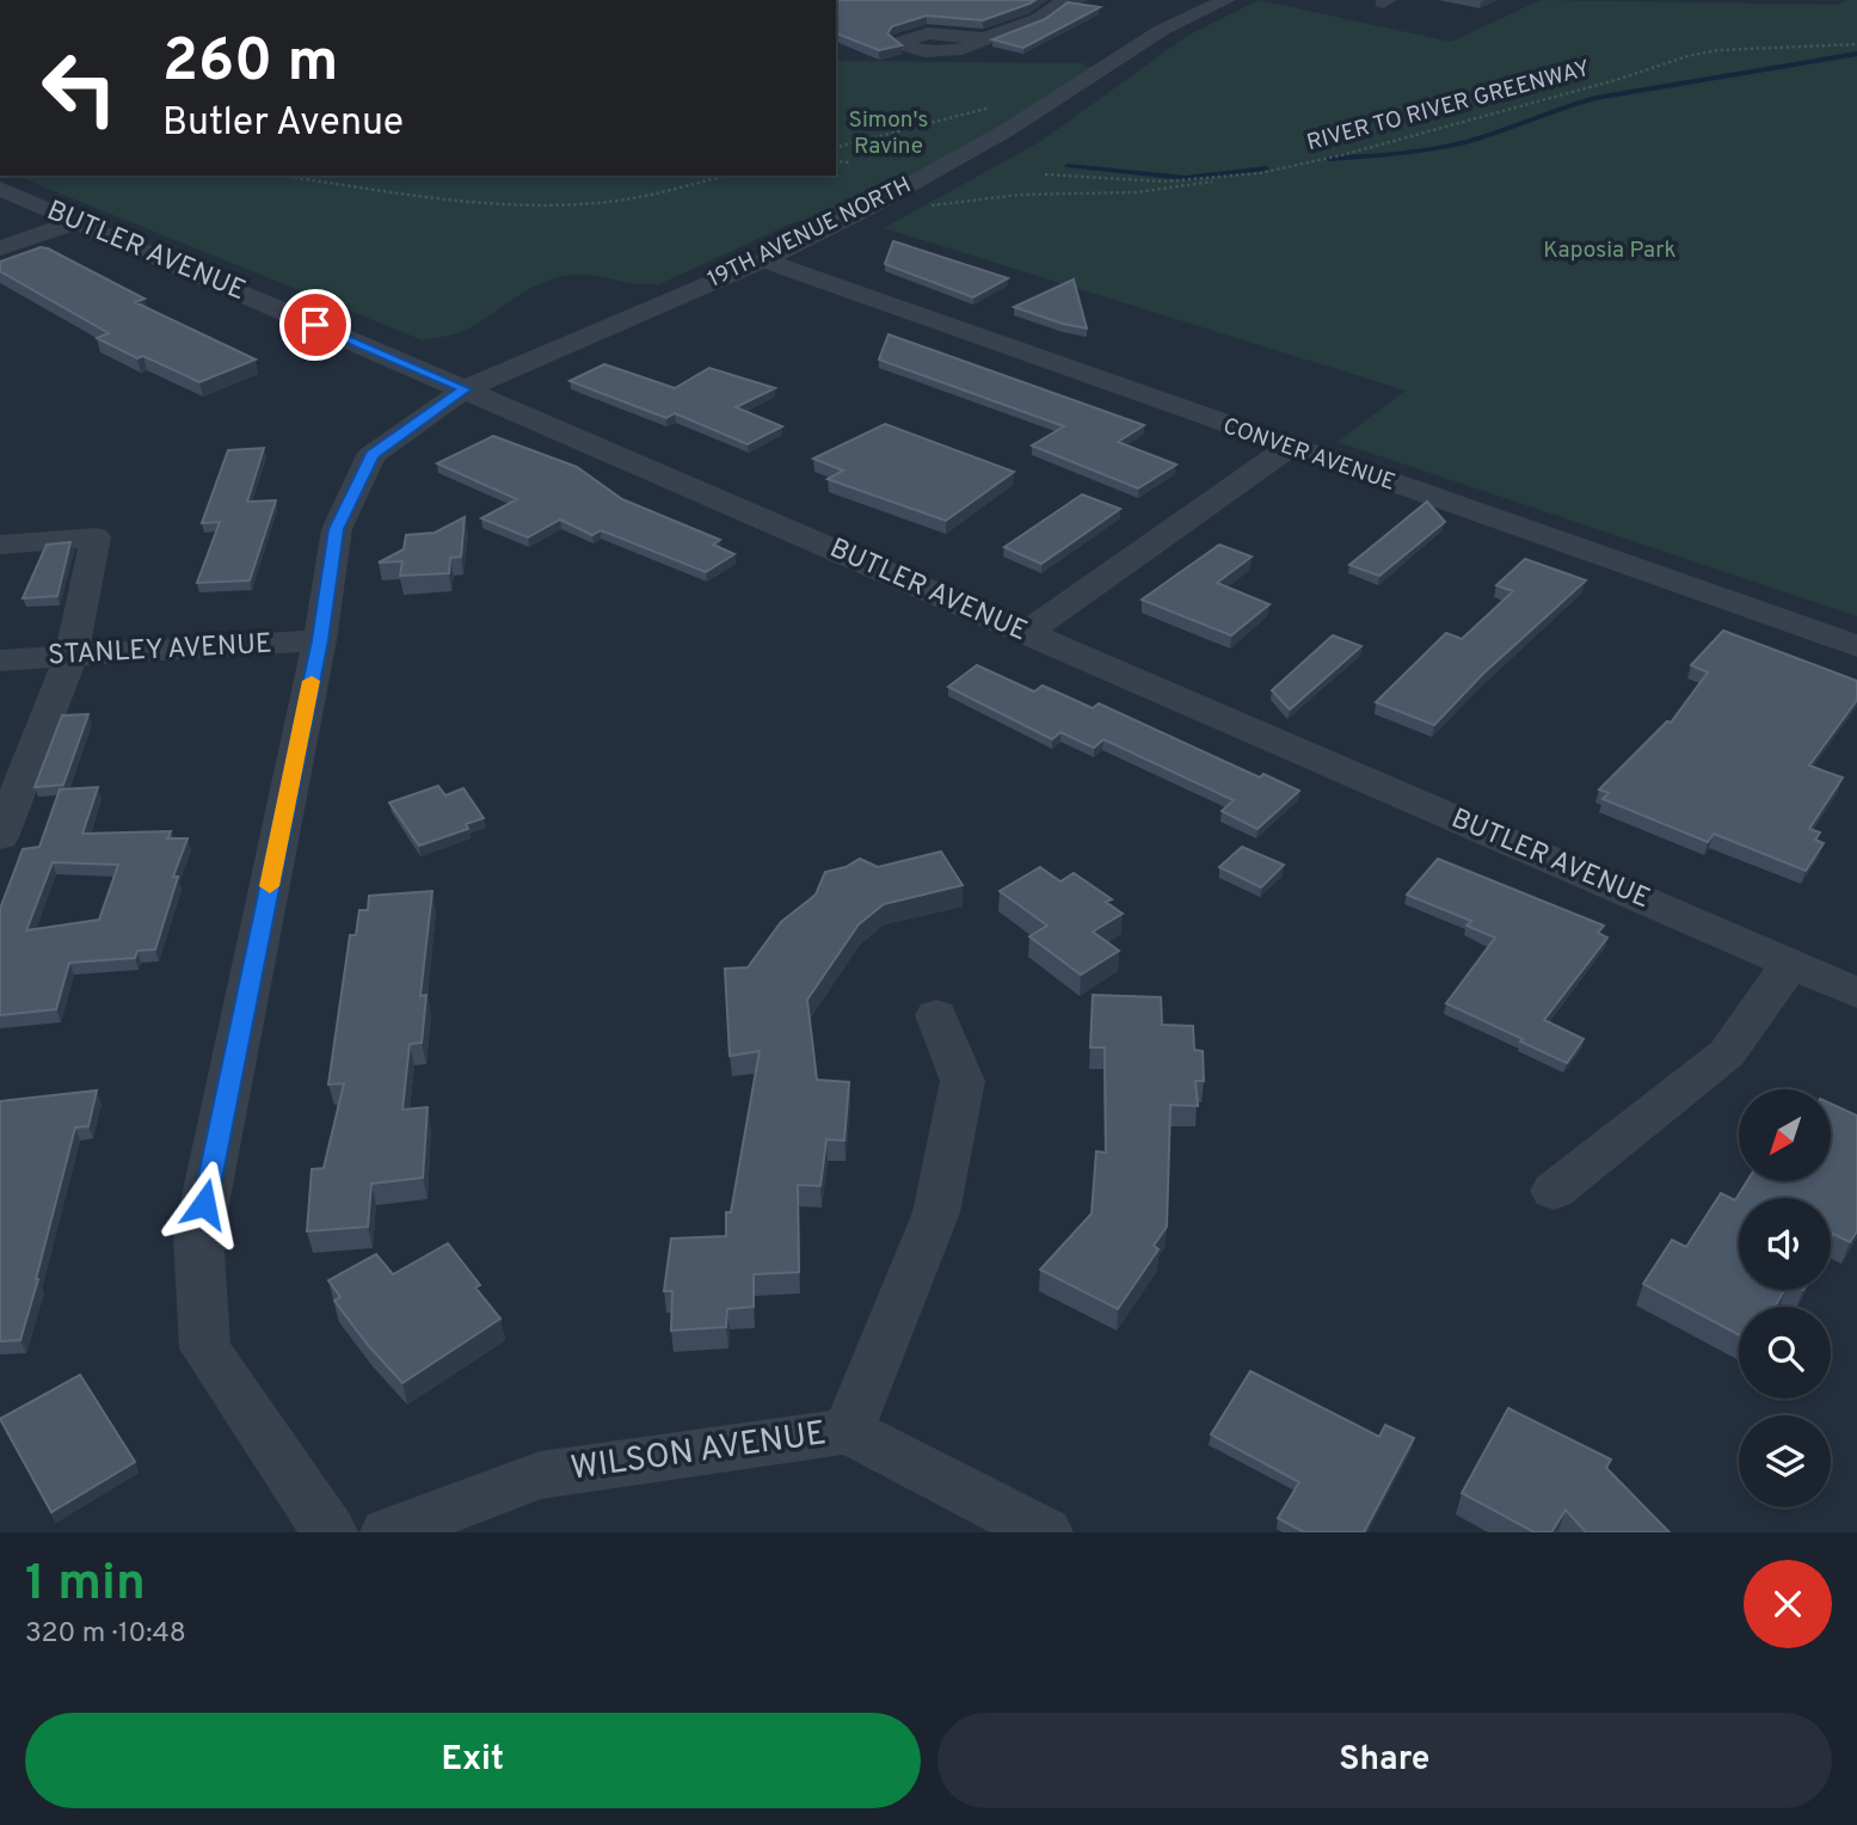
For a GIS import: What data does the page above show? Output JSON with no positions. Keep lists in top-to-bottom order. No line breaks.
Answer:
{"streets":{"street":["19TH AVENUE NORTH","BUTLER AVENUE","CONVER AVENUE","STANLEY AVENUE","WILSON AVENUE"],"path":["RIVER TO RIVER GREENWAY"]},"crossings":[["19TH AVENUE NORTH","BUTLER AVENUE"],["19TH AVENUE NORTH","CONVER AVENUE"],["19TH AVENUE NORTH","STANLEY AVENUE"]],"parks":["Simon's Ravine","Kaposia Park"],"north":"bottom left","page":{"turn":["260 m","Butler Avenue"],"heading":["1 min","320 m · 10:48"],"buttons":["Exit","Share"]}}
